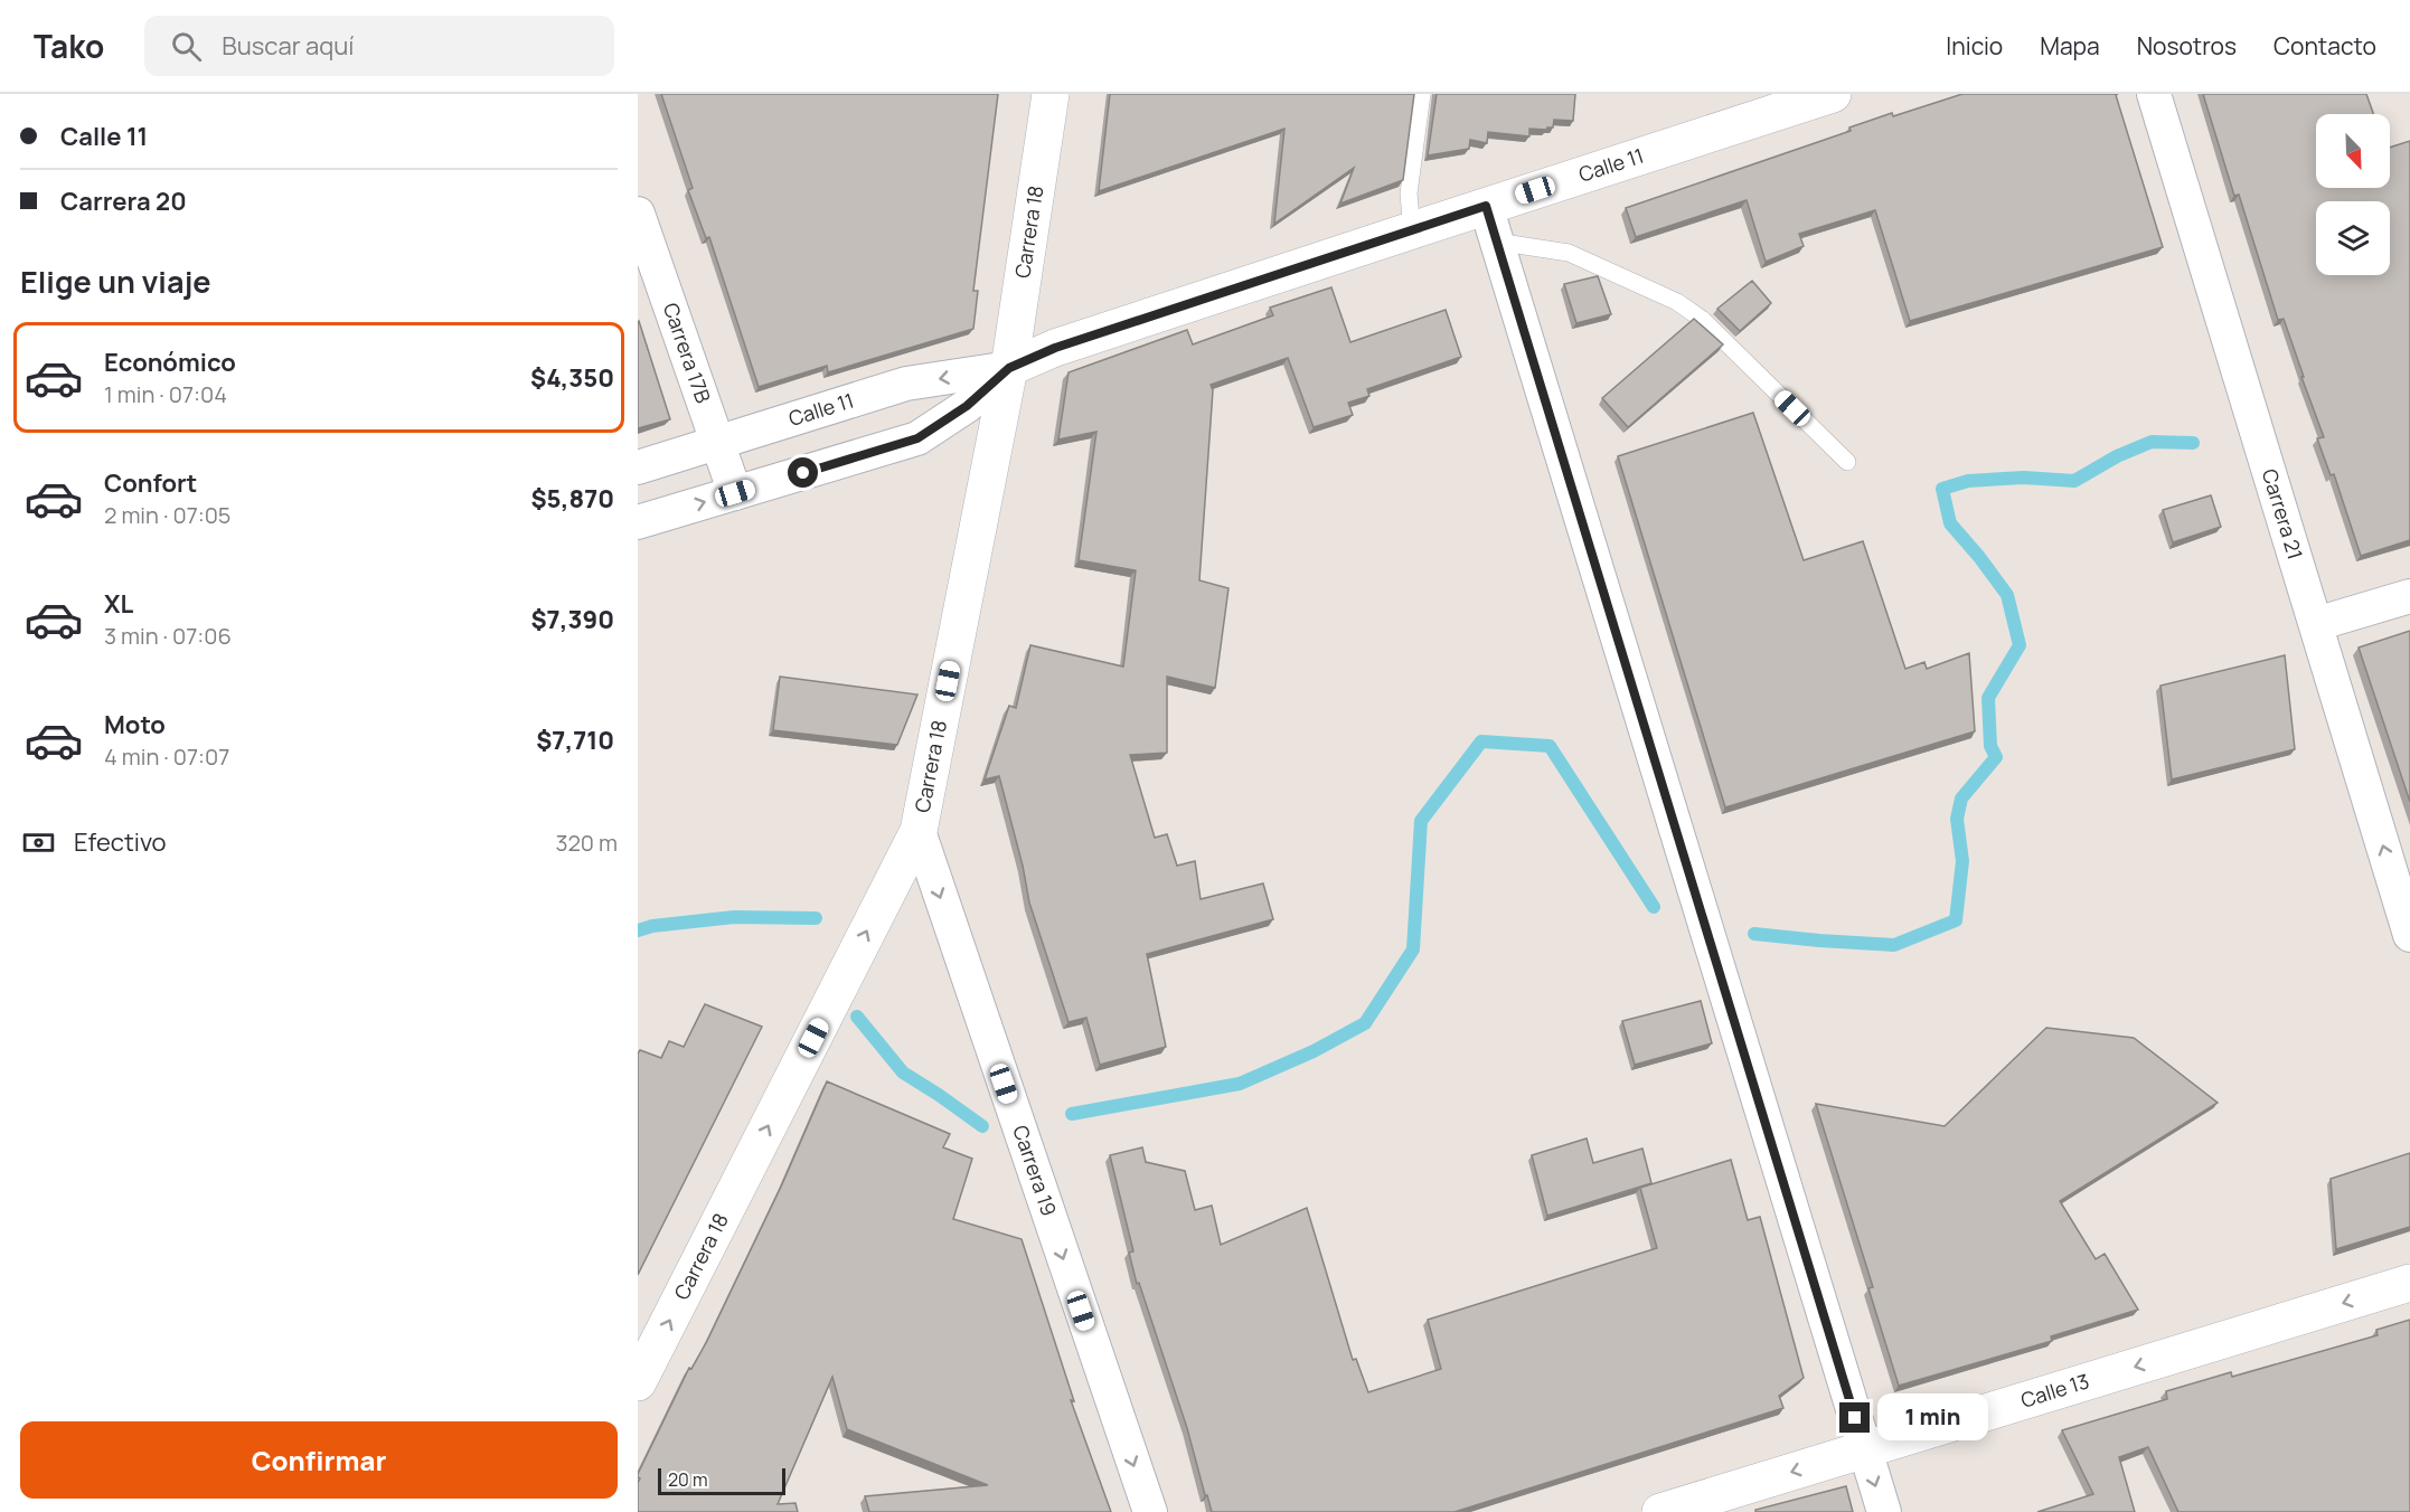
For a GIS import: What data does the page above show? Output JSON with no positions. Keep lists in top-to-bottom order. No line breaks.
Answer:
{"streets":{"street":["Calle 11","Carrera 18","Carrera 17B","Carrera 21","Carrera 19","Calle 13"]},"crossings":[["Calle 11","Carrera 18"],["Calle 11","Carrera 17B"],["Carrera 18","Carrera 19"]],"one_way":["Carrera 18","Carrera 19","Calle 13"],"scale_bar":"20 m","north":"bottom right","page":{"header":"Tako","search":"Buscar aquí","nav":["Inicio","Mapa","Nosotros","Contacto"],"banner":["Calle 11","Carrera 20"],"heading":"Elige un viaje","list":[{"name":"Económico","note":"1 min · 07:04","value":"$4,350"},{"name":"Confort","note":"2 min · 07:05","value":"$5,870"},{"name":"XL","note":"3 min · 07:06","value":"$7,390"},{"name":"Moto","note":"4 min · 07:07","value":"$7,710"}],"pay":["Efectivo","320 m"],"bubble":"1 min","buttons":"Confirmar","scale":"20 m"}}
